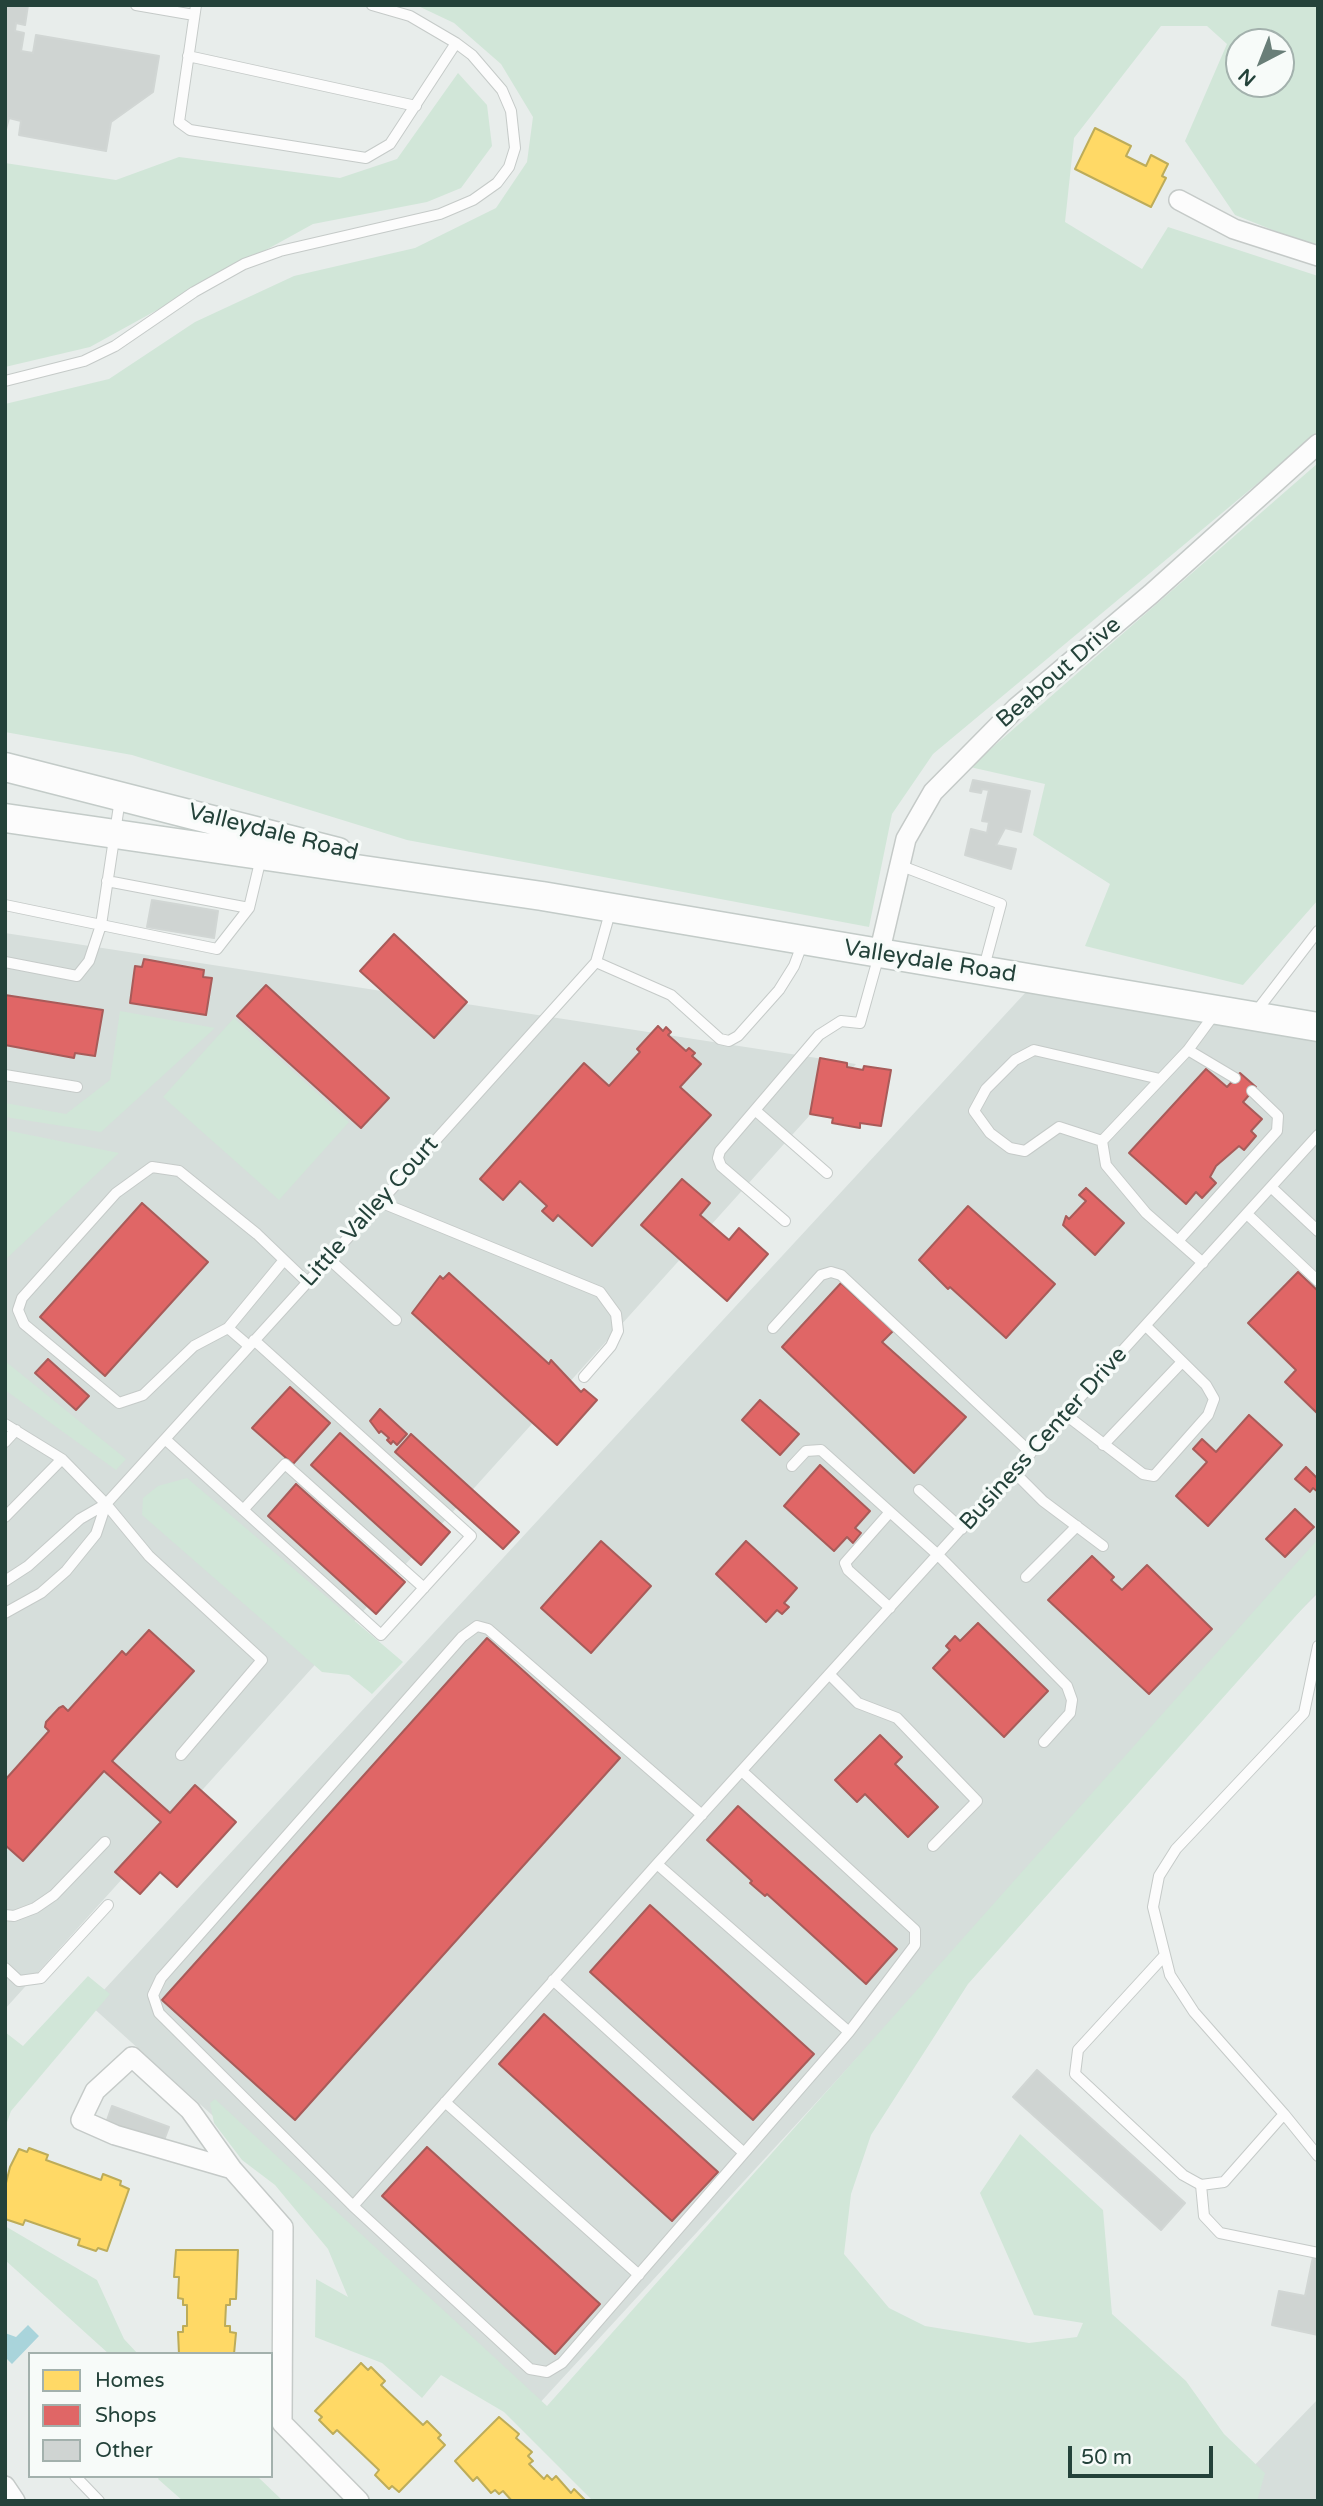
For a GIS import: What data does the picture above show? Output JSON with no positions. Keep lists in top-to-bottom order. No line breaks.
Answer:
{"streets":{"main road":["Valleydale Road"],"street":["Beabout Drive"],"lane":["Little Valley Court","Business Center Drive"]},"crossings":[["Beabout Drive","Valleydale Road"],["Valleydale Road","Little Valley Court"]],"legend":["Homes","Shops","Other"],"scale_bar":"50 m","north":"bottom left"}
